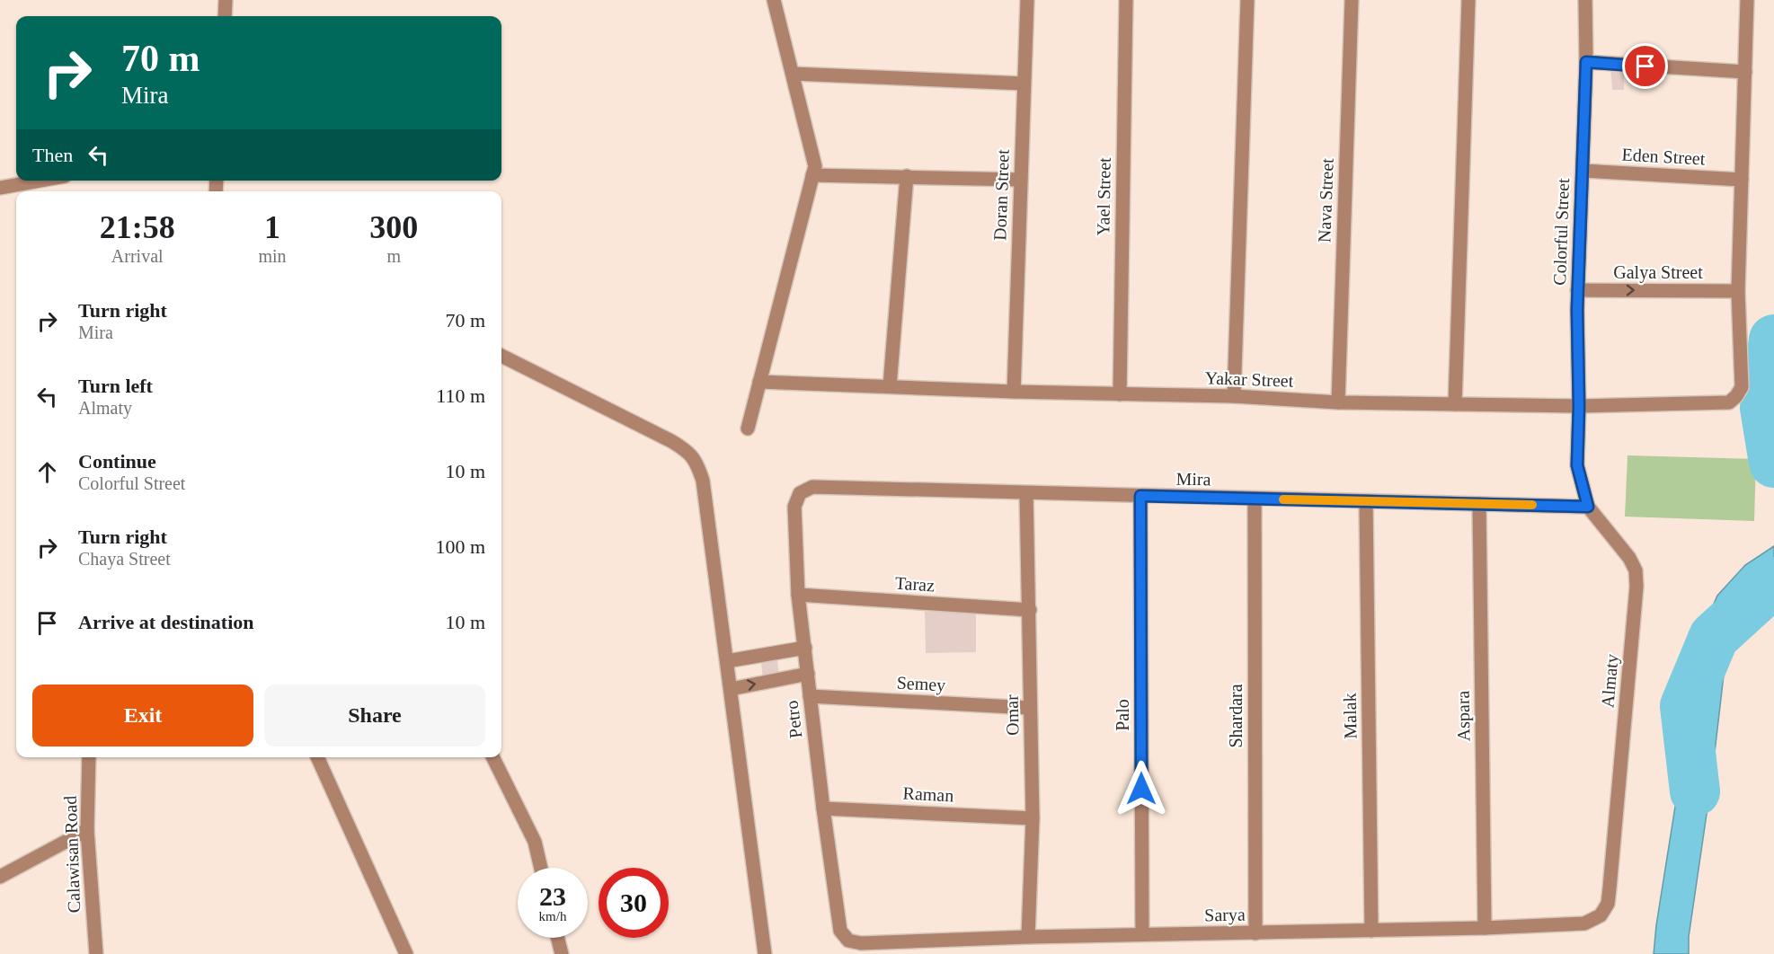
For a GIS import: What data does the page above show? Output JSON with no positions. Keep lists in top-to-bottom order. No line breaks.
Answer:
{"streets":{"street":["Eden Street","Doran Street","Yael Street","Nava Street","Colorful Street","Galya Street","Yakar Street","Mira","Taraz","Almaty","Semey","Omar","Palo","Shardara","Malak","Aspara","Petro","Raman","Calawisan Road","Sarya"]},"crossings":[["Eden Street","Colorful Street"],["Doran Street","Yakar Street"],["Yael Street","Yakar Street"],["Nava Street","Yakar Street"],["Colorful Street","Galya Street"],["Colorful Street","Yakar Street"],["Colorful Street","Almaty"],["Galya Street","Yakar Street"],["Mira","Almaty"],["Mira","Omar"],["Mira","Palo"],["Mira","Shardara"],["Mira","Malak"],["Mira","Aspara"],["Mira","Petro"],["Taraz","Omar"],["Taraz","Petro"],["Almaty","Sarya"],["Semey","Omar"],["Semey","Petro"],["Omar","Raman"],["Omar","Sarya"],["Palo","Sarya"],["Shardara","Sarya"],["Malak","Sarya"],["Aspara","Sarya"],["Petro","Raman"],["Petro","Sarya"]],"one_way":["Galya Street"],"page":{"turn":["70 m","Mira"],"then":"Then","eta":["21:58","Arrival","1","min","300","m"],"list":[{"name":"Turn right","note":"Mira","value":"70 m"},{"name":"Turn left","note":"Almaty","value":"110 m"},{"name":"Continue","note":"Colorful Street","value":"10 m"},{"name":"Turn right","note":"Chaya Street","value":"100 m"},{"name":"Arrive at destination","value":"10 m"}],"buttons":["Exit","Share"],"speed":"23 km/h","limit":"30"}}
